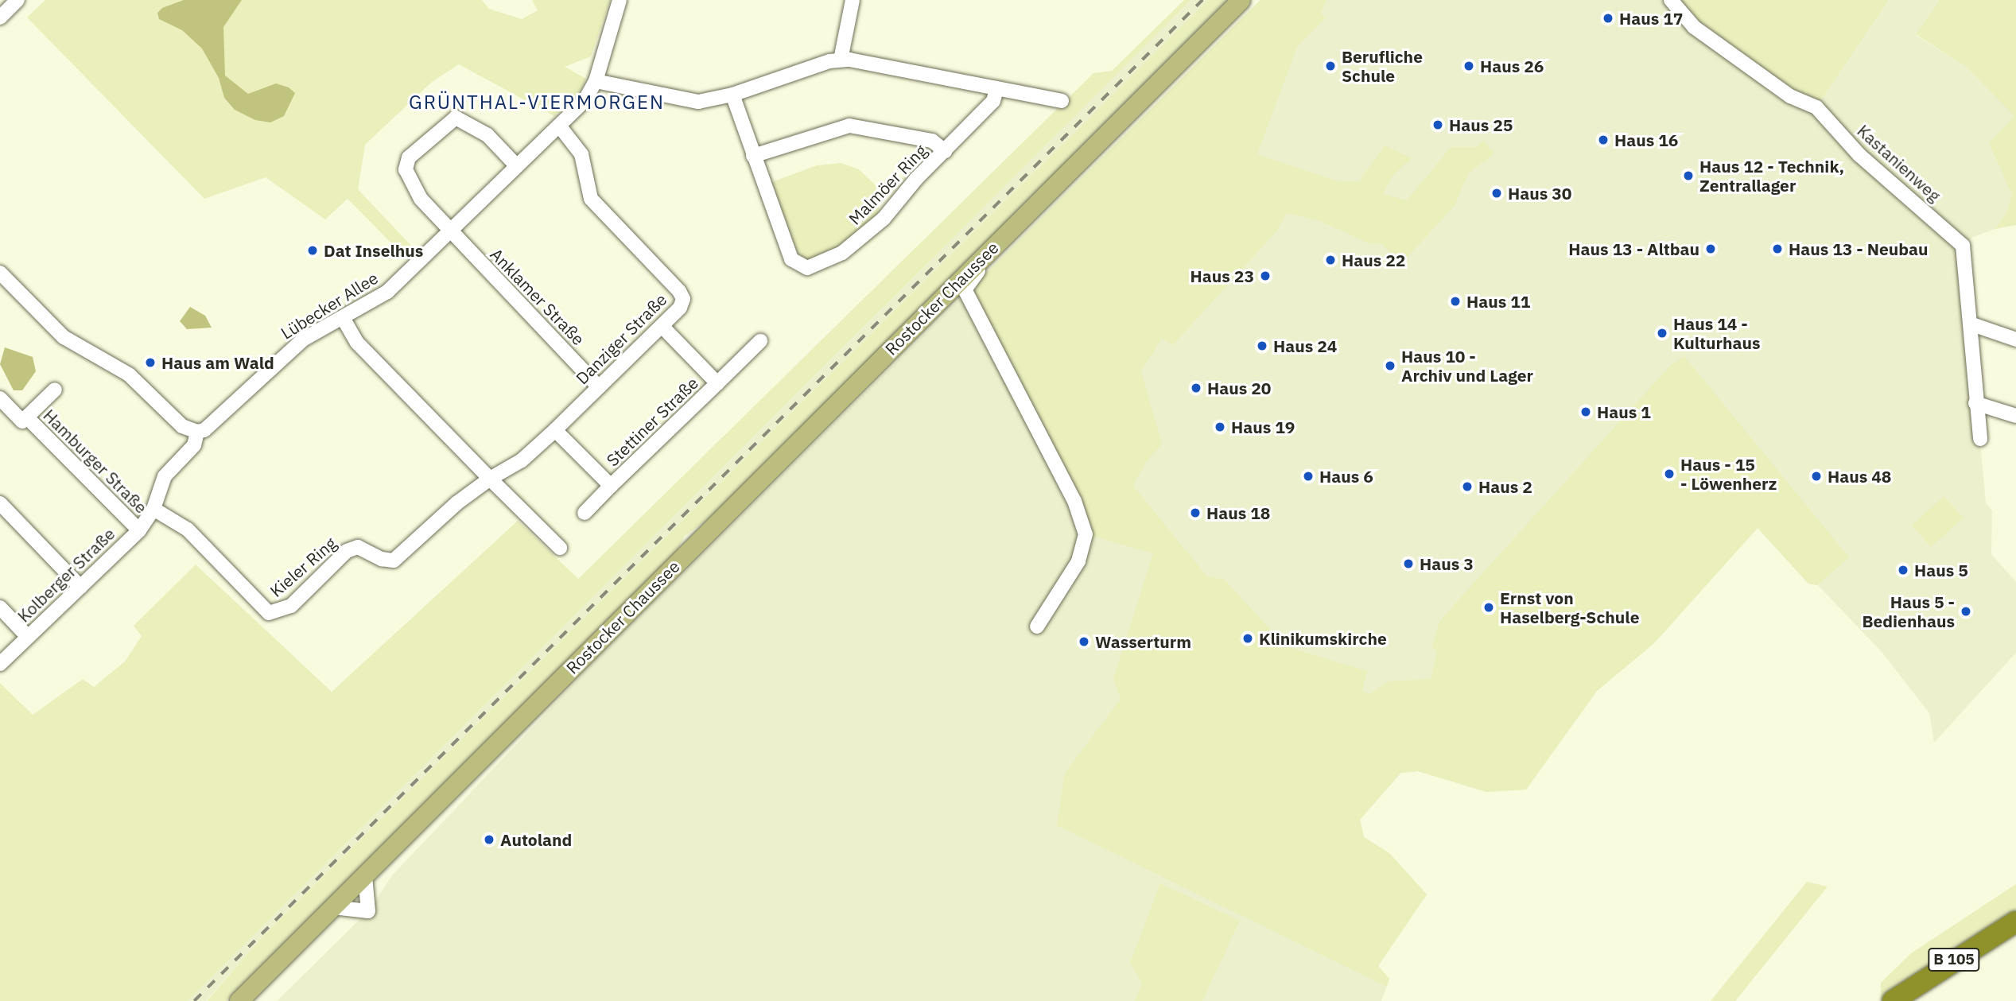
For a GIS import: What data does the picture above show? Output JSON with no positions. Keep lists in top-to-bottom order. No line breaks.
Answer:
{"streets":{"highway":["B 105"],"main road":["Rostocker Chaussee"],"street":["Kastanienweg","Malmöer Ring","Anklamer Straße","Lübecker Allee","Danziger Straße","Stettiner Straße","Hamburger Straße","Kieler Ring","Kolberger Straße"]},"crossings":[["Anklamer Straße","Lübecker Allee"],["Anklamer Straße","Danziger Straße"],["Lübecker Allee","Danziger Straße"],["Danziger Straße","Stettiner Straße"],["Danziger Straße","Kieler Ring"],["Hamburger Straße","Kolberger Straße"],["Kieler Ring","Kolberger Straße"]],"districts":["GRÜNTHAL-VIERMORGEN"],"places":["Haus 17","Berufliche Schule","Haus 26","Haus 25","Haus 16","Haus 12 - Technik, Zentrallager","Haus 30","Haus 13 - Altbau","Haus 13 - Neubau","Dat Inselhus","Haus 22","Haus 23","Haus 11","Haus 14 - Kulturhaus","Haus 24","Haus am Wald","Haus 10 - Archiv und Lager","Haus 20","Haus 1","Haus 19","Haus - 15 - Löwenherz","Haus 6","Haus 48","Haus 2","Haus 18","Haus 3","Haus 5","Ernst von Haselberg-Schule","Haus 5 - Bedienhaus","Klinikumskirche","Wasserturm","Autoland"]}
